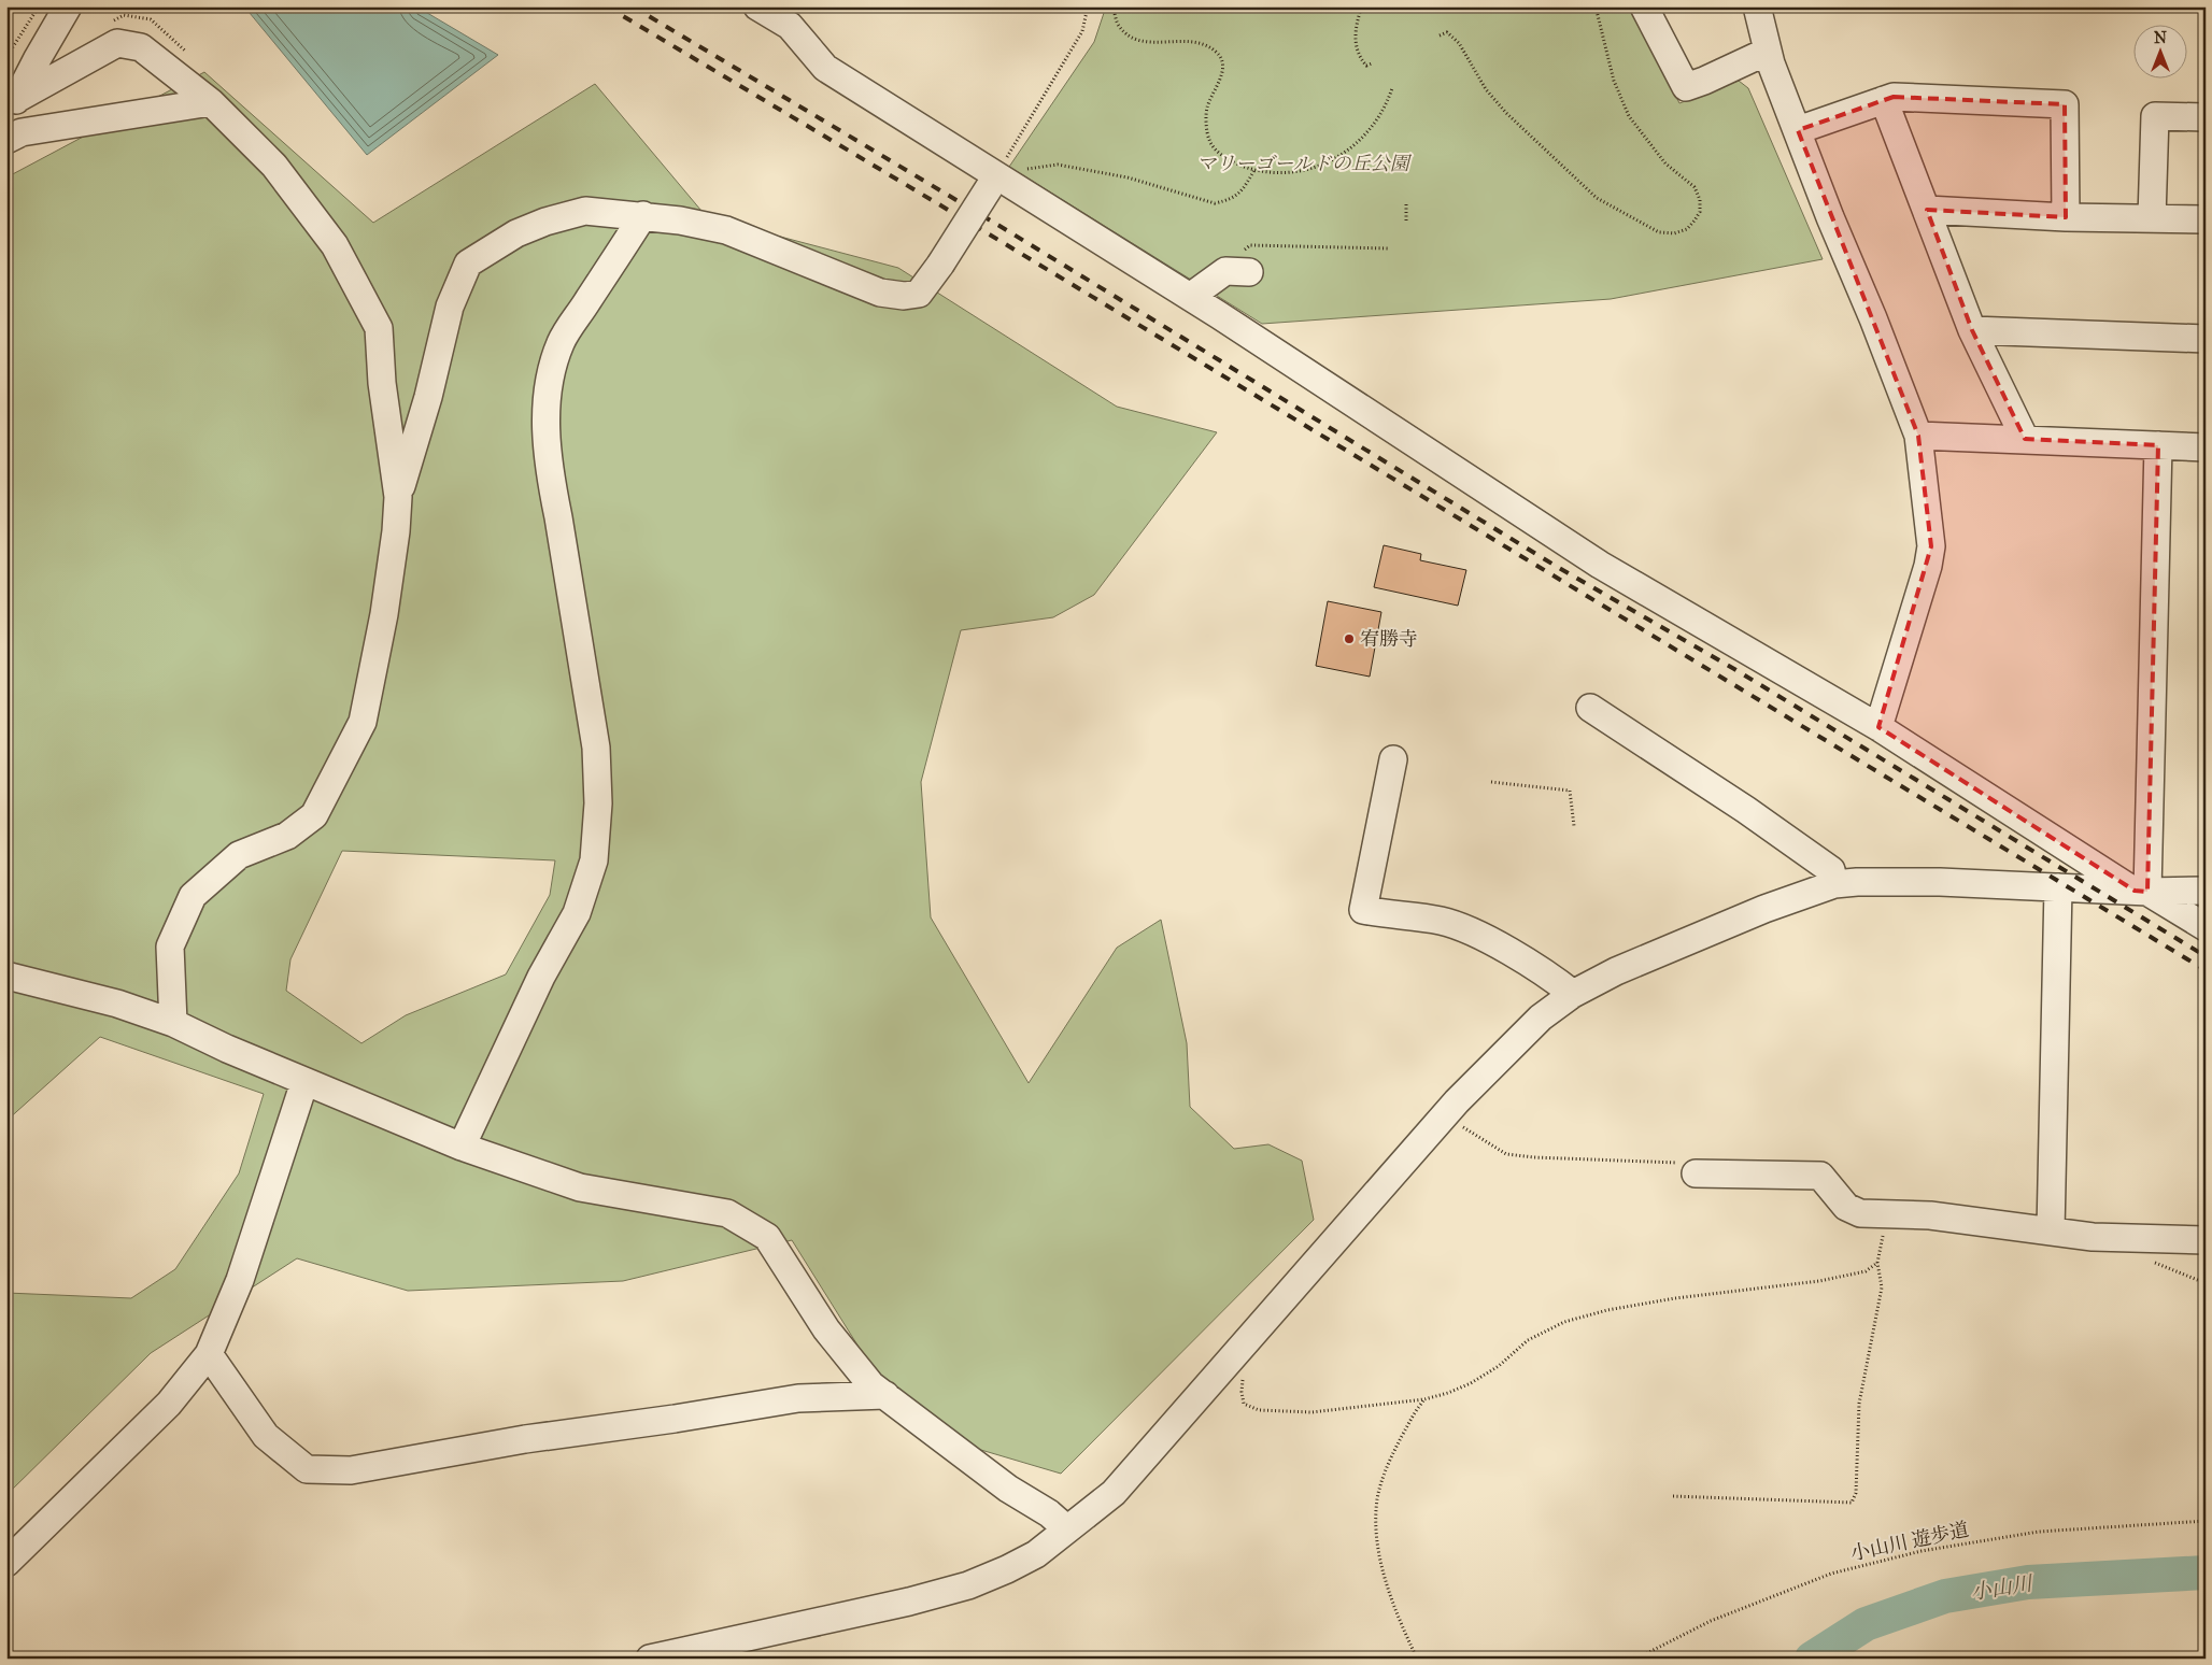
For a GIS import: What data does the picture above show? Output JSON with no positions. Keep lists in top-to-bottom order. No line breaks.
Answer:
{"streets":{"path":["小山川 遊歩道"]},"water":["小山川"],"parks":["マリーゴールドの丘公園"],"places":["宥勝寺"],"north":"top"}
